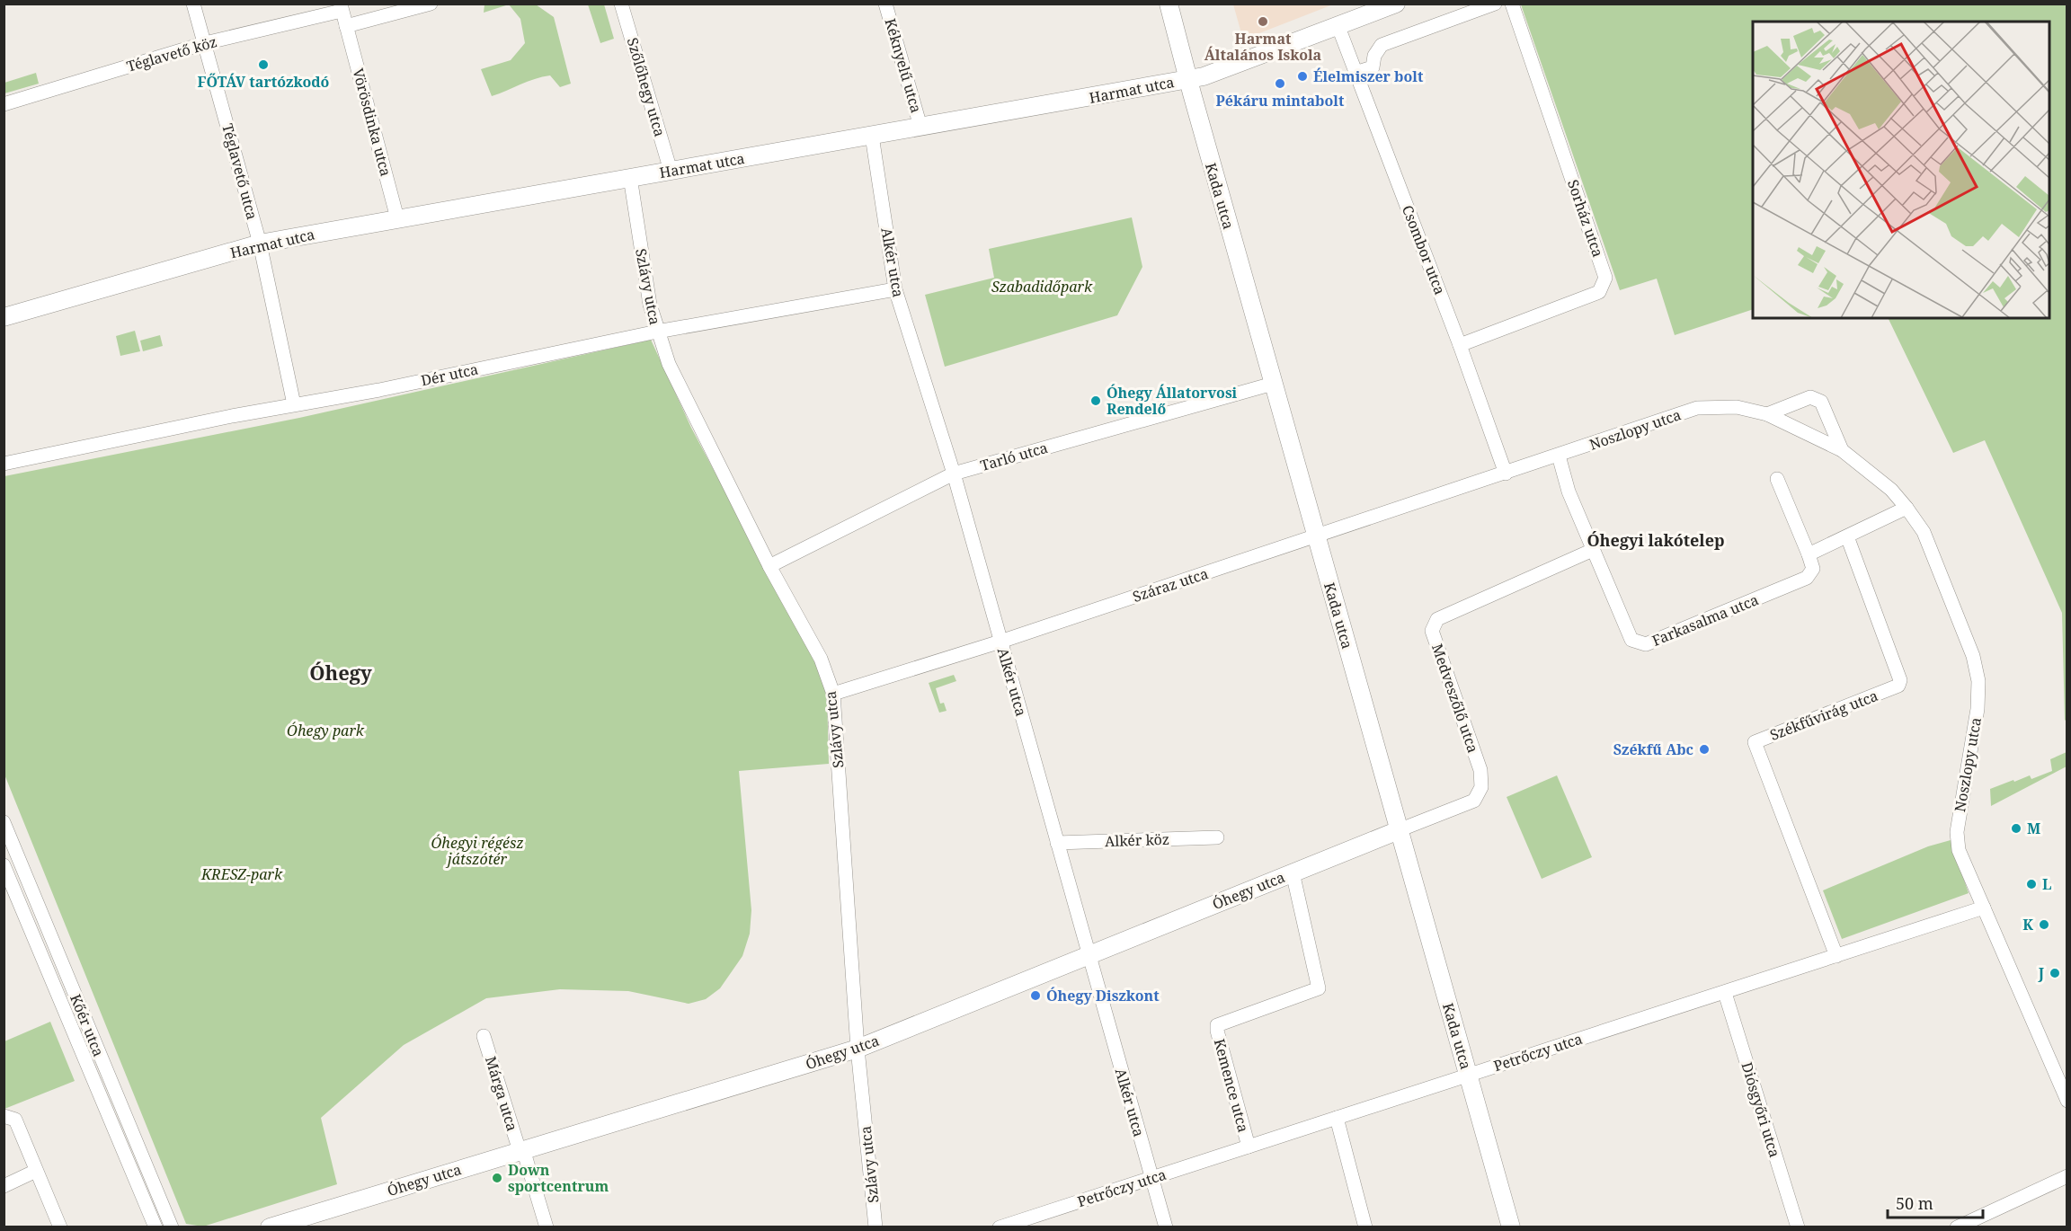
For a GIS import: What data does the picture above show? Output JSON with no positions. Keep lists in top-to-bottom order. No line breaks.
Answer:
{"streets":{"street":["Téglavető köz","Kéknyelű utca","Szőlőhegy utca","Harmat utca","Vörösdinka utca","Téglavető utca","Kada utca","Sorház utca","Csombor utca","Alkér utca","Szlávy utca","Dér utca","Noszlopy utca","Tarló utca","Száraz utca","Farkasalma utca","Medveszőlő utca","Székfűvirág utca","Alkér köz","Óhegy utca","Kőér utca","Petrőczy utca","Kemence utca","Márga utca","Diósgyőri utca"]},"crossings":[["Téglavető köz","Vörösdinka utca"],["Téglavető köz","Téglavető utca"],["Kéknyelű utca","Harmat utca"],["Szőlőhegy utca","Harmat utca"],["Harmat utca","Vörösdinka utca"],["Harmat utca","Téglavető utca"],["Harmat utca","Kada utca"],["Harmat utca","Csombor utca"],["Harmat utca","Alkér utca"],["Harmat utca","Szlávy utca"],["Téglavető utca","Dér utca"],["Kada utca","Tarló utca"],["Kada utca","Száraz utca"],["Kada utca","Medveszőlő utca"],["Kada utca","Óhegy utca"],["Kada utca","Petrőczy utca"],["Sorház utca","Csombor utca"],["Csombor utca","Noszlopy utca"],["Csombor utca","Száraz utca"],["Alkér utca","Dér utca"],["Alkér utca","Tarló utca"],["Alkér utca","Száraz utca"],["Alkér utca","Alkér köz"],["Alkér utca","Óhegy utca"],["Alkér utca","Petrőczy utca"],["Szlávy utca","Dér utca"],["Szlávy utca","Tarló utca"],["Szlávy utca","Száraz utca"],["Szlávy utca","Óhegy utca"],["Noszlopy utca","Száraz utca"],["Noszlopy utca","Farkasalma utca"],["Noszlopy utca","Petrőczy utca"],["Farkasalma utca","Medveszőlő utca"],["Medveszőlő utca","Óhegy utca"],["Székfűvirág utca","Petrőczy utca"],["Óhegy utca","Kemence utca"],["Óhegy utca","Márga utca"],["Petrőczy utca","Kemence utca"],["Petrőczy utca","Diósgyőri utca"]],"districts":["Óhegyi lakótelep","Óhegy"],"parks":["Szabadidőpark","Óhegy park","Óhegyi régész játszótér","KRESZ-park"],"places":["Harmat Általános Iskola","FŐTÁV tartózkodó","Élelmiszer bolt","Pékáru mintabolt","Óhegy Állatorvosi Rendelő","Székfű Abc","M","L","K","J","Óhegy Diszkont","Down sportcentrum"],"scale_bar":"50 m"}
